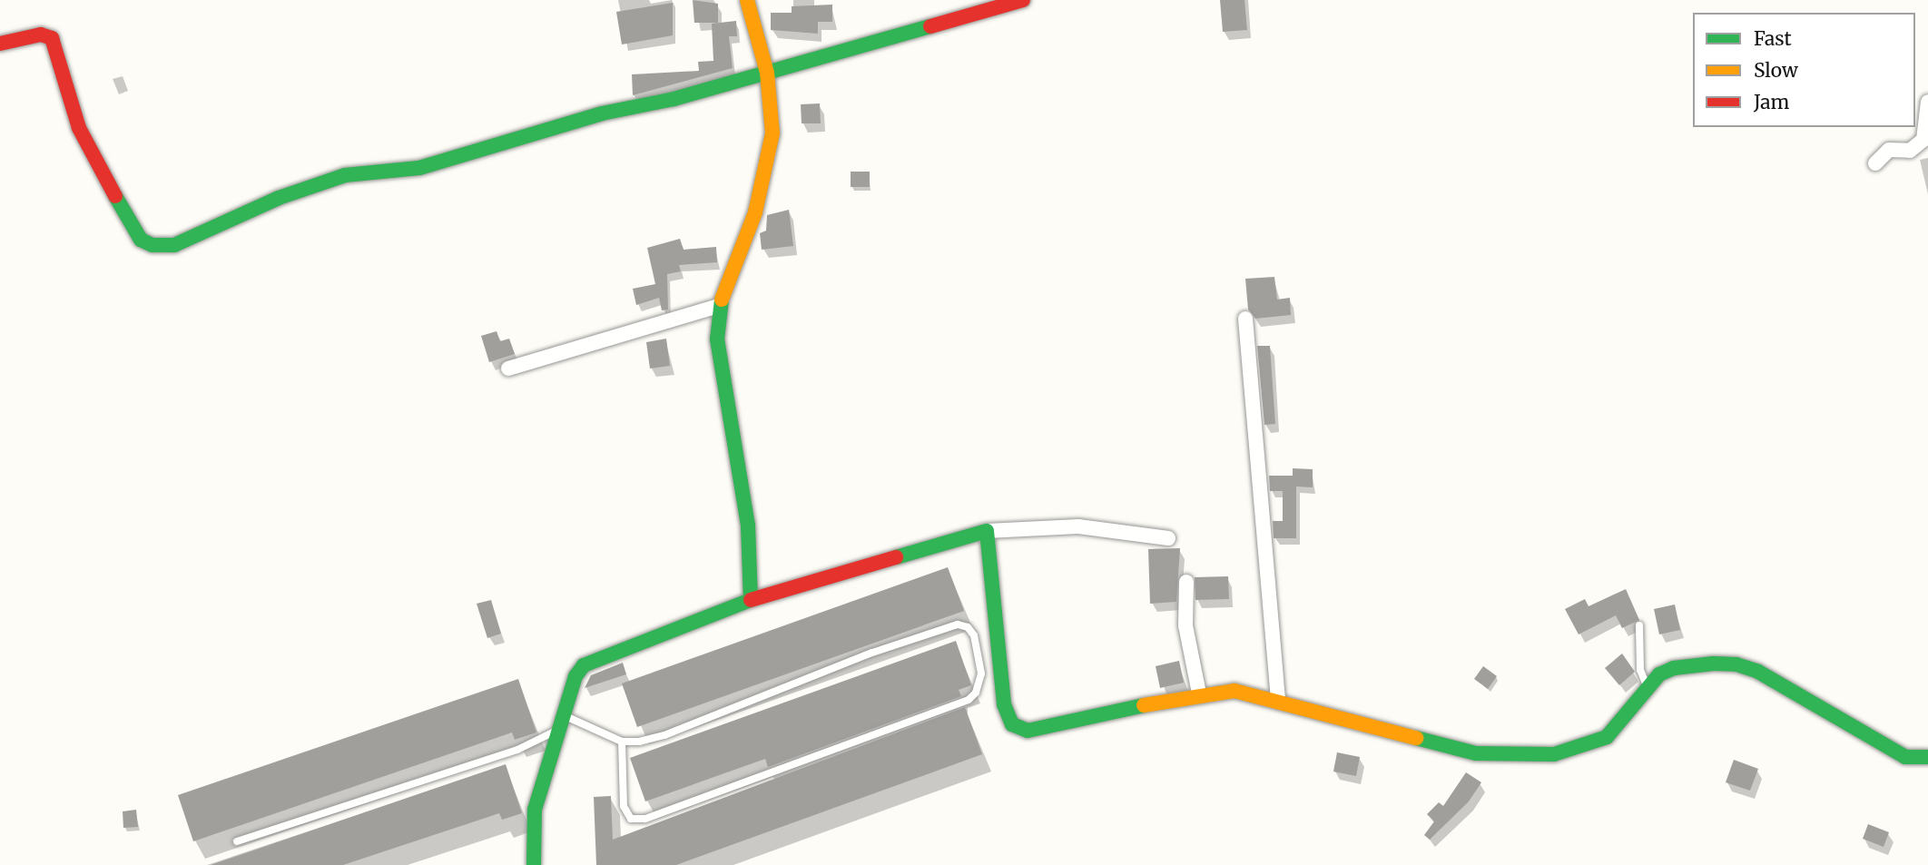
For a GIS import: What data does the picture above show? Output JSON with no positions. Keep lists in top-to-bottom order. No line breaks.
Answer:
{"legend":["Fast","Slow","Jam"]}
